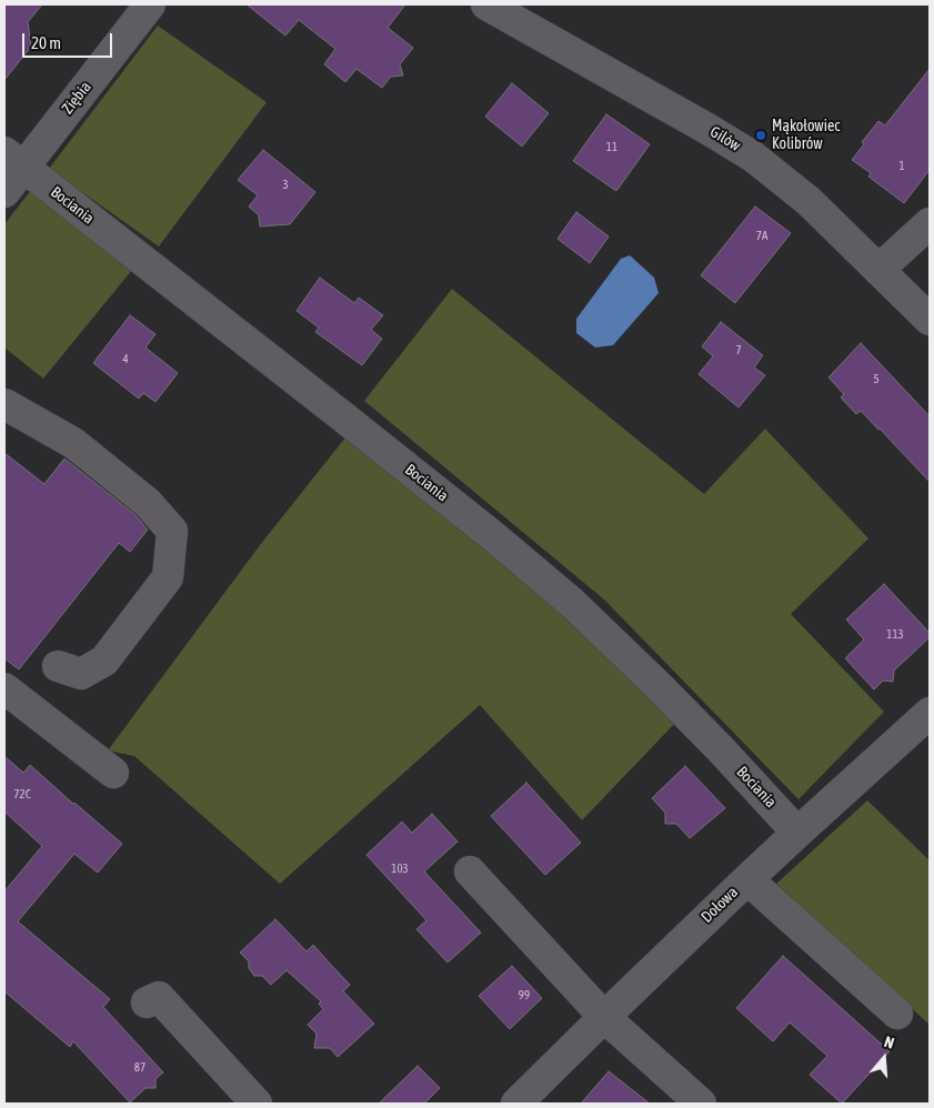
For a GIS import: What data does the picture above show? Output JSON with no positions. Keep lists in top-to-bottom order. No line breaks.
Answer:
{"streets":{"street":["Ziębia","Gilów","Bociania","Dołowa"]},"crossings":[["Ziębia","Bociania"],["Bociania","Dołowa"]],"places":["Mąkołowiec Kolibrów"],"house_numbers":["11","1","3","7A","7","4","5","113","72C","103","99","87"],"scale_bar":"20 m","north":"top"}
